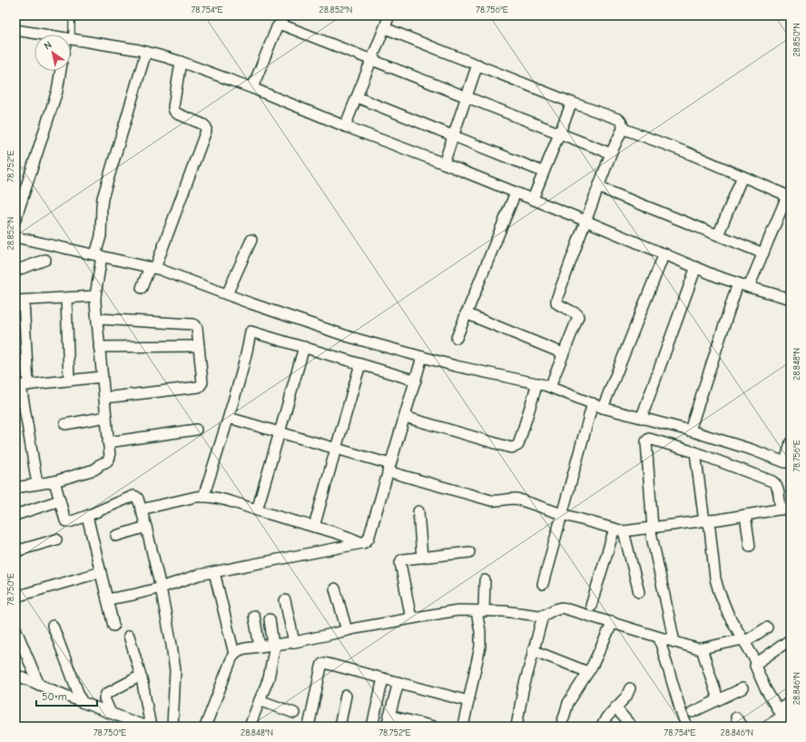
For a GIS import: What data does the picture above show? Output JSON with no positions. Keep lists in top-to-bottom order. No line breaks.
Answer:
{"scale_bar":"50 m","north":"top left","coordinates":["78.754°E","28.852°N","78.756°E","28.850°N","78.752°E","28.848°N","78.750°E","28.846°N"]}
